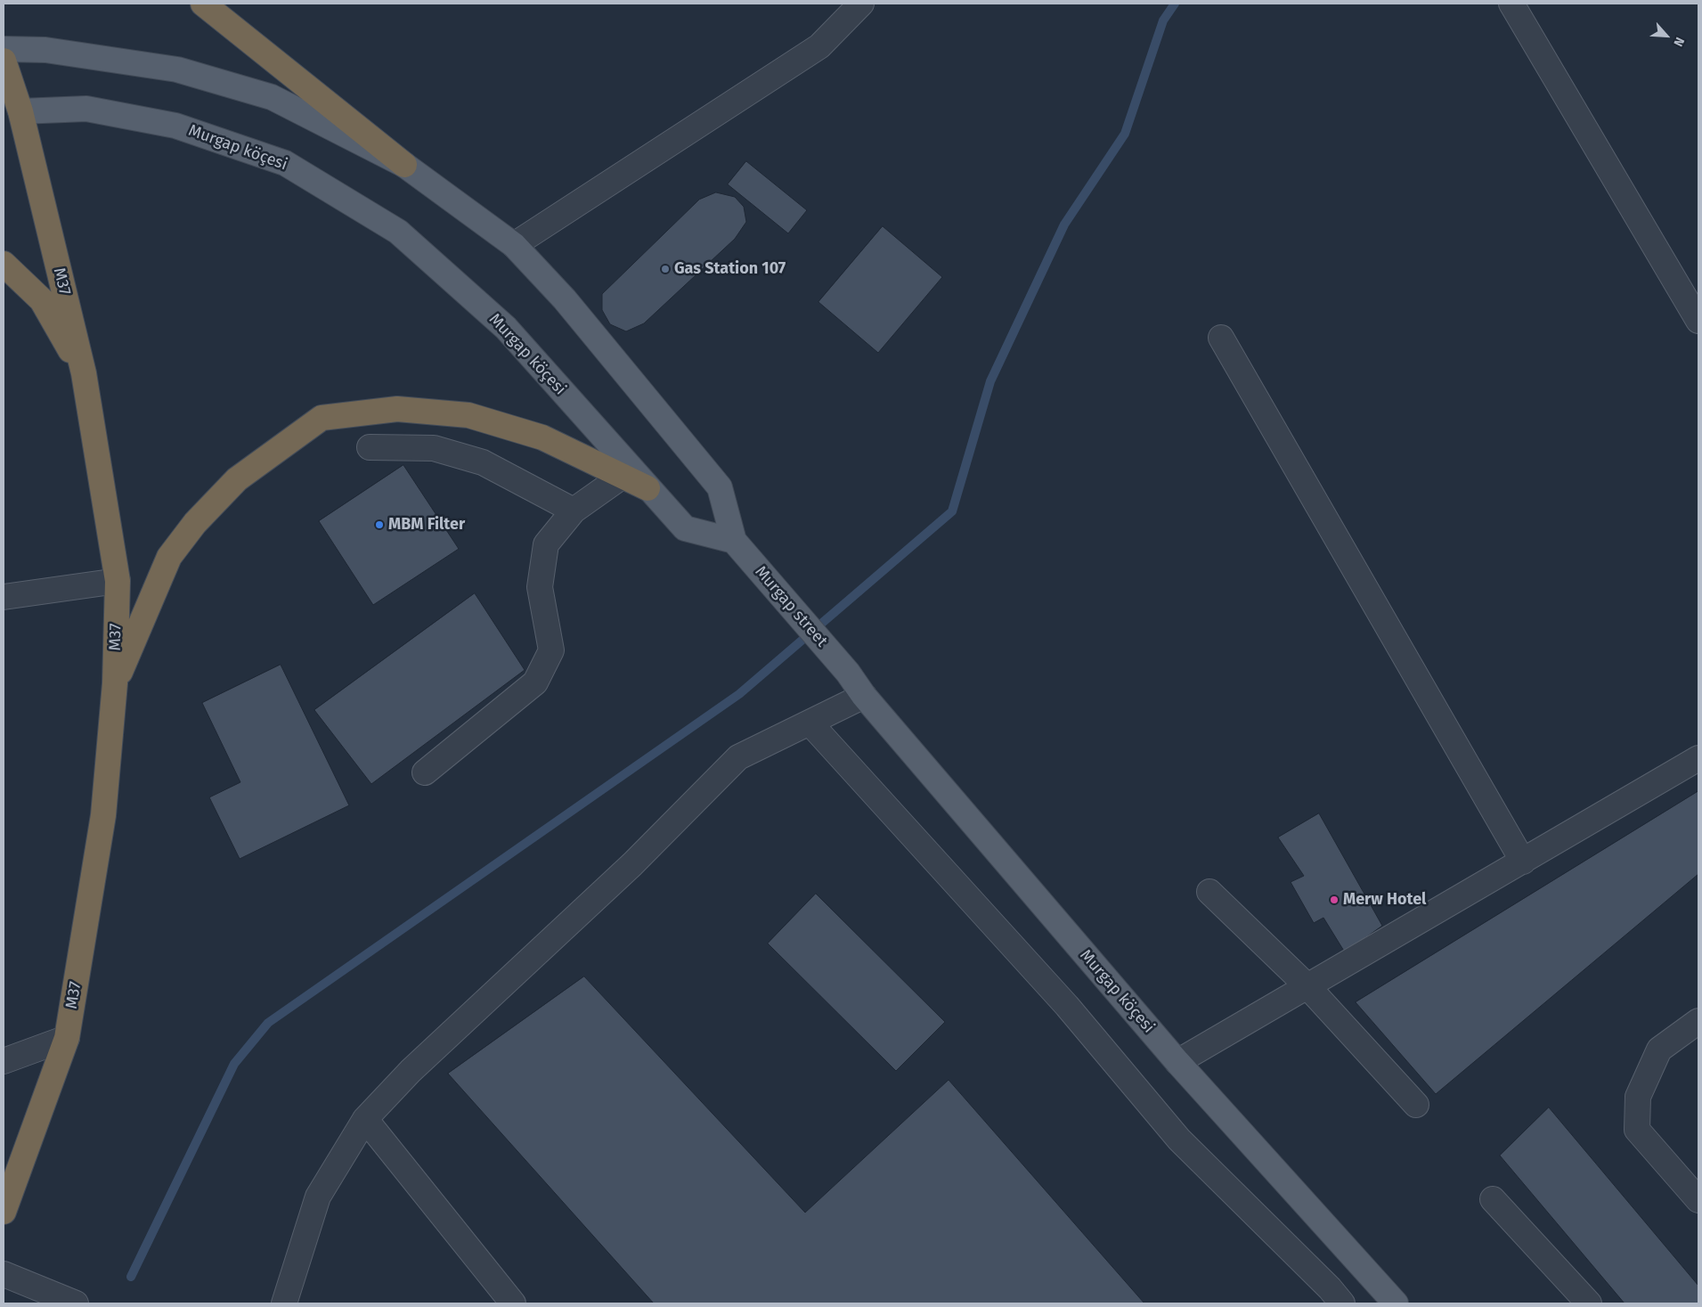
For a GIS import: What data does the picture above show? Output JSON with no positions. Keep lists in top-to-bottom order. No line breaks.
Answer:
{"streets":{"highway":["M37"],"main road":["Murgap köçesi","Murgap street"]},"crossings":[["Murgap köçesi","M37"],["Murgap köçesi","Murgap street"]],"places":["Gas Station 107","MBM Filter","Merw Hotel"],"north":"bottom right"}
